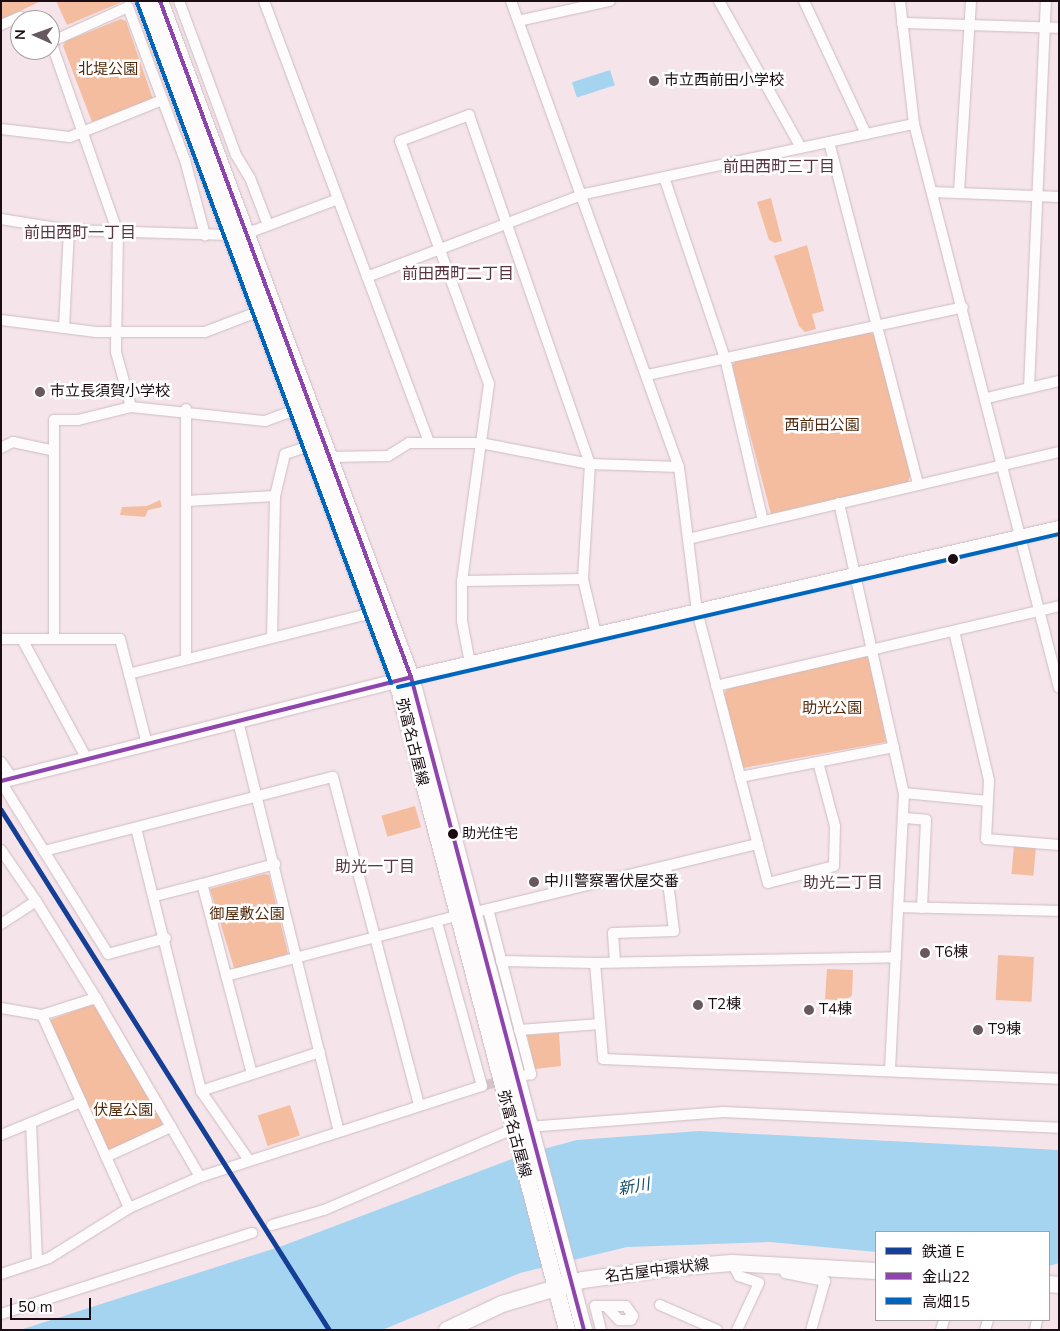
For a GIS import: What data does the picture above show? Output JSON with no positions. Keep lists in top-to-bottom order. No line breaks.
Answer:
{"streets":{"main road":["弥富名古屋線","名古屋中環状線"]},"crossings":[["弥富名古屋線","名古屋中環状線"]],"districts":["前田西町三丁目","前田西町一丁目","前田西町二丁目","助光一丁目","助光二丁目"],"water":["新川"],"parks":["北堤公園","西前田公園","助光公園","御屋敷公園","伏屋公園"],"places":["市立西前田小学校","市立長須賀小学校","助光住宅","中川警察署伏屋交番","T6棟","T2棟","T4棟","T9棟"],"lines":["transit line 金山22","transit line 高畑15","rail line E"],"legend":["鉄道 E","金山22","高畑15"],"scale_bar":"50 m","north":"left"}
